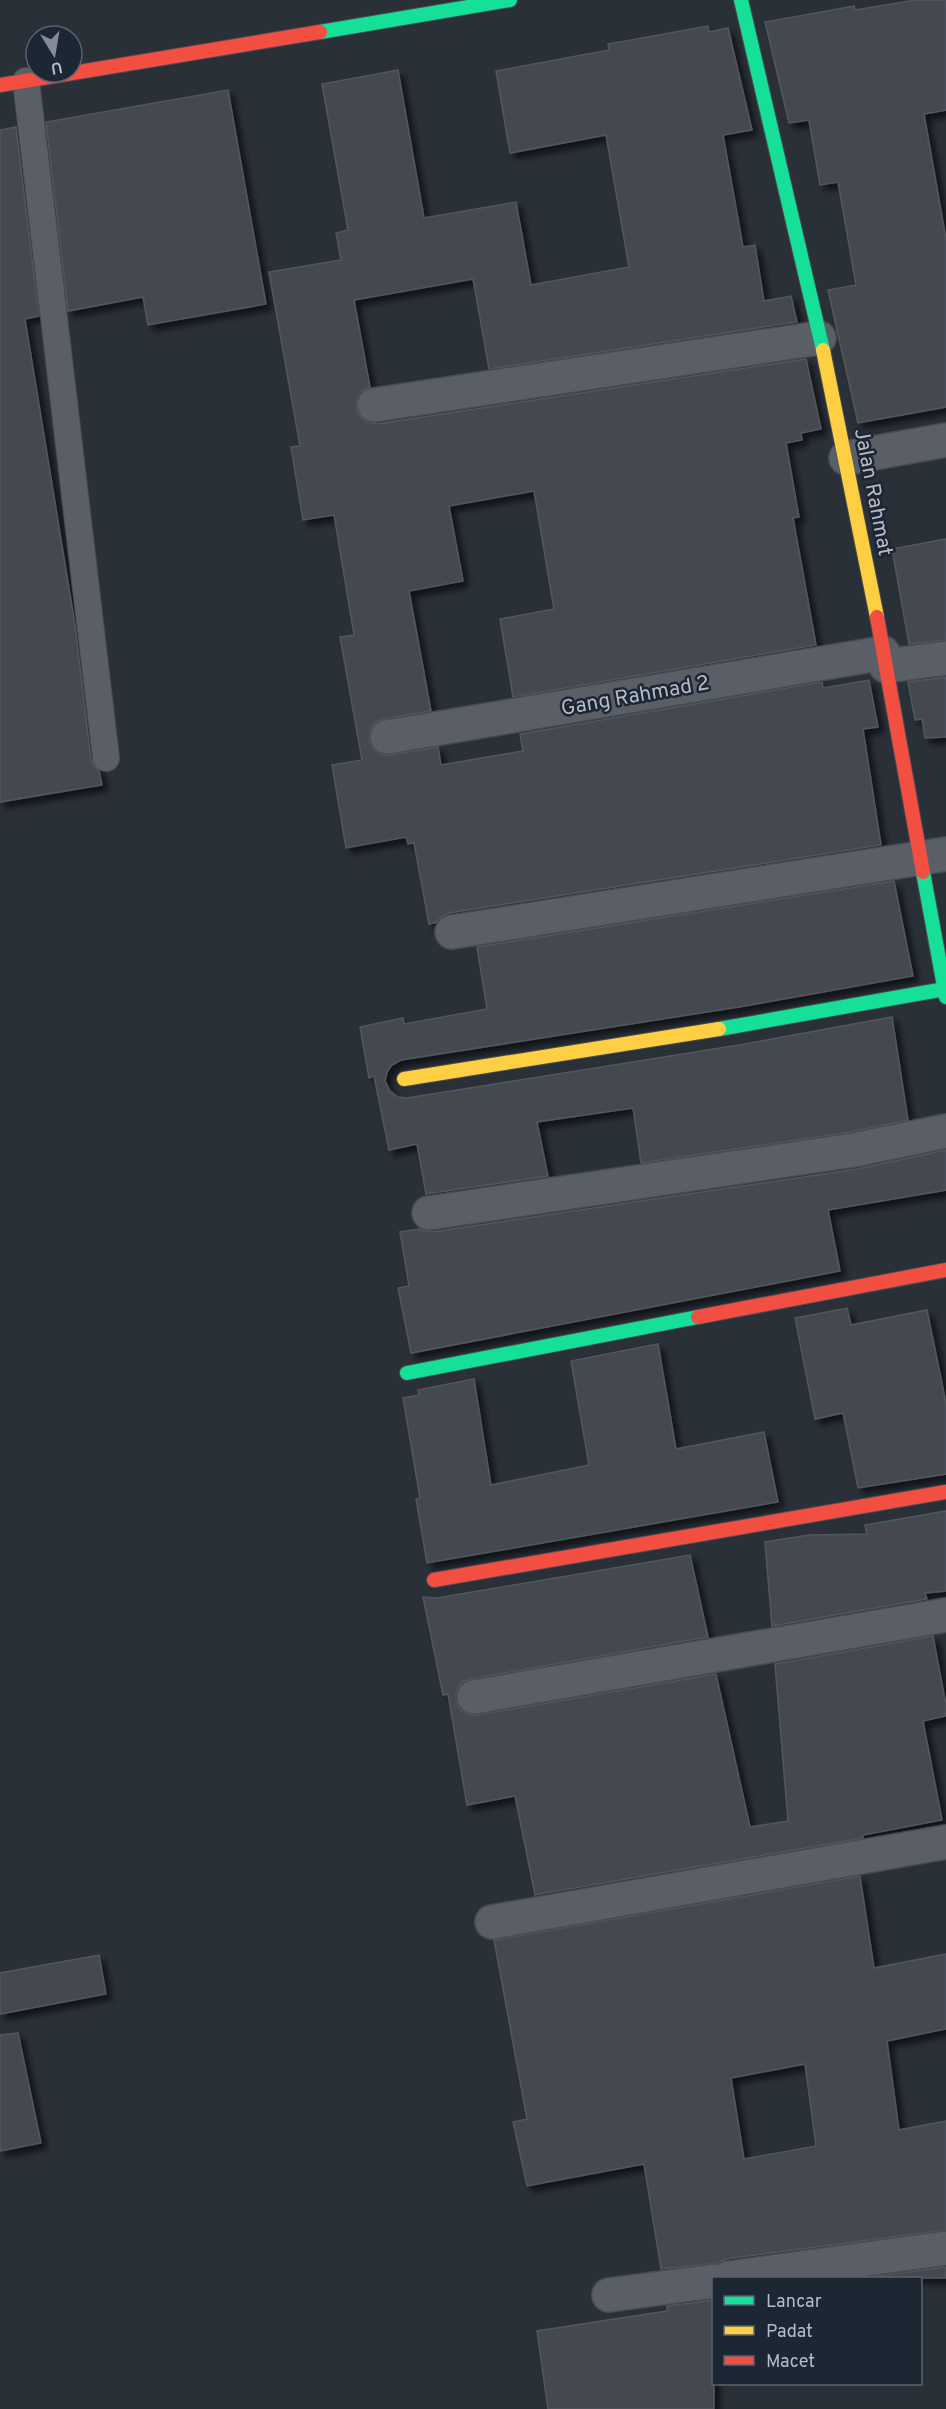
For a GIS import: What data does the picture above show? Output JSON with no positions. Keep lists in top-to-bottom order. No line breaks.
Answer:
{"streets":{"street":["Jalan Rahmat","Gang Rahmad 2"]},"crossings":[["Jalan Rahmat","Gang Rahmad 2"]],"legend":["Lancar","Padat","Macet"],"north":"bottom"}
